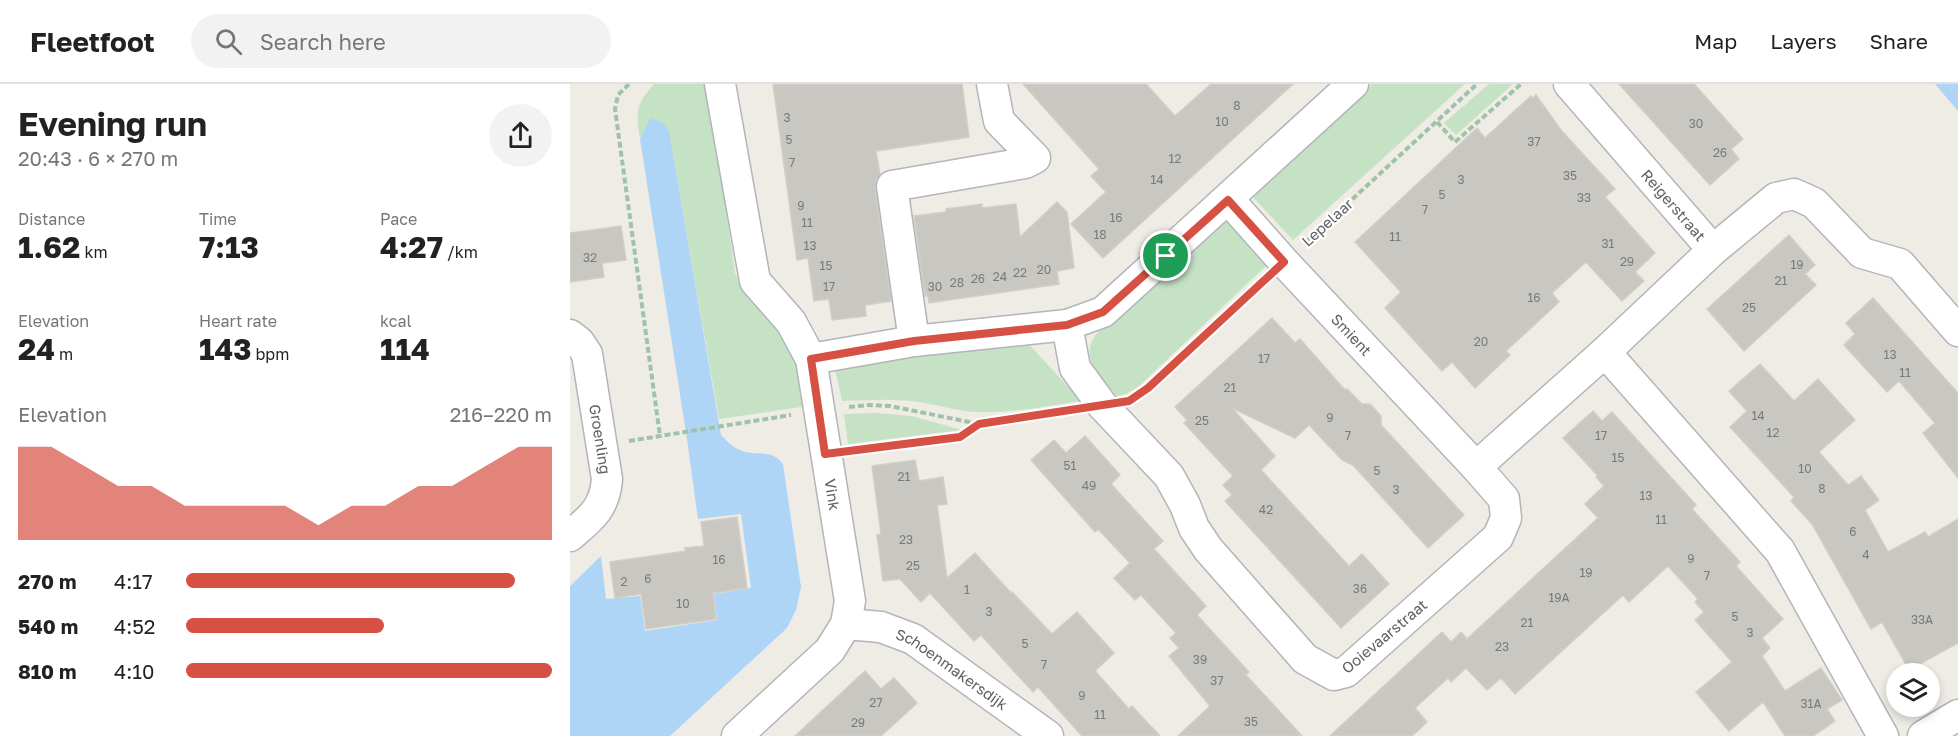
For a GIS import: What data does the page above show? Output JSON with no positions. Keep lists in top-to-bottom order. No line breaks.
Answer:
{"streets":{"street":["Reigerstraat","Smient","Groenling","Vink","Ooievaarstraat","Schoenmakersdijk"],"path":["Lepelaar"]},"crossings":[["Lepelaar","Smient"],["Lepelaar","Vink"],["Lepelaar","Ooievaarstraat"],["Smient","Ooievaarstraat"],["Vink","Schoenmakersdijk"]],"house_numbers":["8","3","10","30","5","37","26","12","7","35","14","3","5","33","9","7","16","11","18","11","31","13","32","29","19","15","20","22","24","26","21","28","17","30","16","25","20","13","17","11","21","14","9","25","12","7","17","15","51","10","5","21","49","8","3","13","42","11","6","23","4","9","16","25","19","7","6","2","36","1","19A","10","3","5","33A","21","3","5","23","39","7","37","9","27","31A","11","35","29"],"page":{"header":"Fleetfoot","search":"Search here","nav":["Map","Layers","Share"],"heading":["Evening run","20:43 · 6 × 270 m"],"stats":[["Distance","1.62 km"],["Time","7:13"],["Pace","4:27 /km"],["Elevation","24 m"],["Heart rate","143 bpm"],["kcal","114"]],"chart":["Elevation","216–220 m"],"list":[{"name":"270 m","note":"4:17"},{"name":"540 m","note":"4:52"},{"name":"810 m","note":"4:10"}]}}
